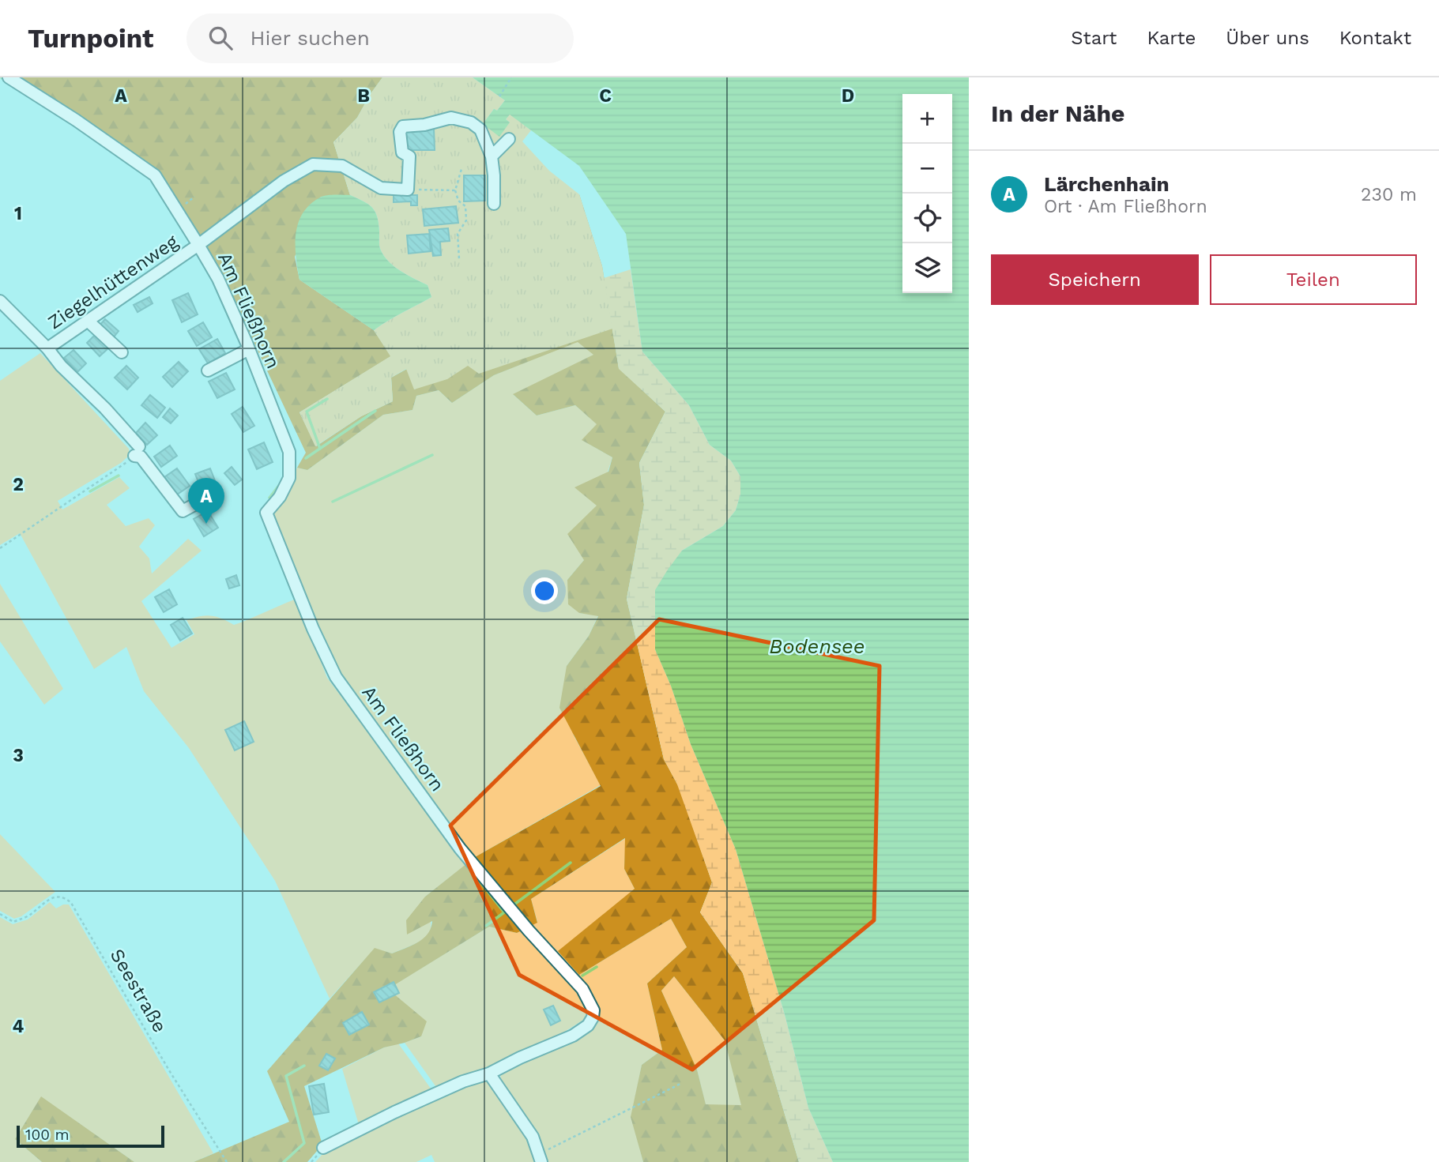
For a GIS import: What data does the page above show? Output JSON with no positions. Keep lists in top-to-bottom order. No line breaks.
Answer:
{"streets":{"street":["Ziegelhüttenweg","Am Fließhorn"],"path":["Seestraße"]},"crossings":[["Ziegelhüttenweg","Am Fließhorn"]],"water":["Bodensee"],"scale_bar":"100 m","page":{"header":"Turnpoint","search":"Hier suchen","nav":["Start","Karte","Über uns","Kontakt"],"heading":"In der Nähe","map_buttons":["+","−"],"list":[{"mark":"A","name":"Lärchenhain","note":"Ort · Am Fließhorn","value":"230 m"}],"buttons":["Speichern","Teilen"],"pins":"A","scale":"100 m"},"grid":{"columns":["A","B","C","D"],"rows":["1","2","3","4"]}}
